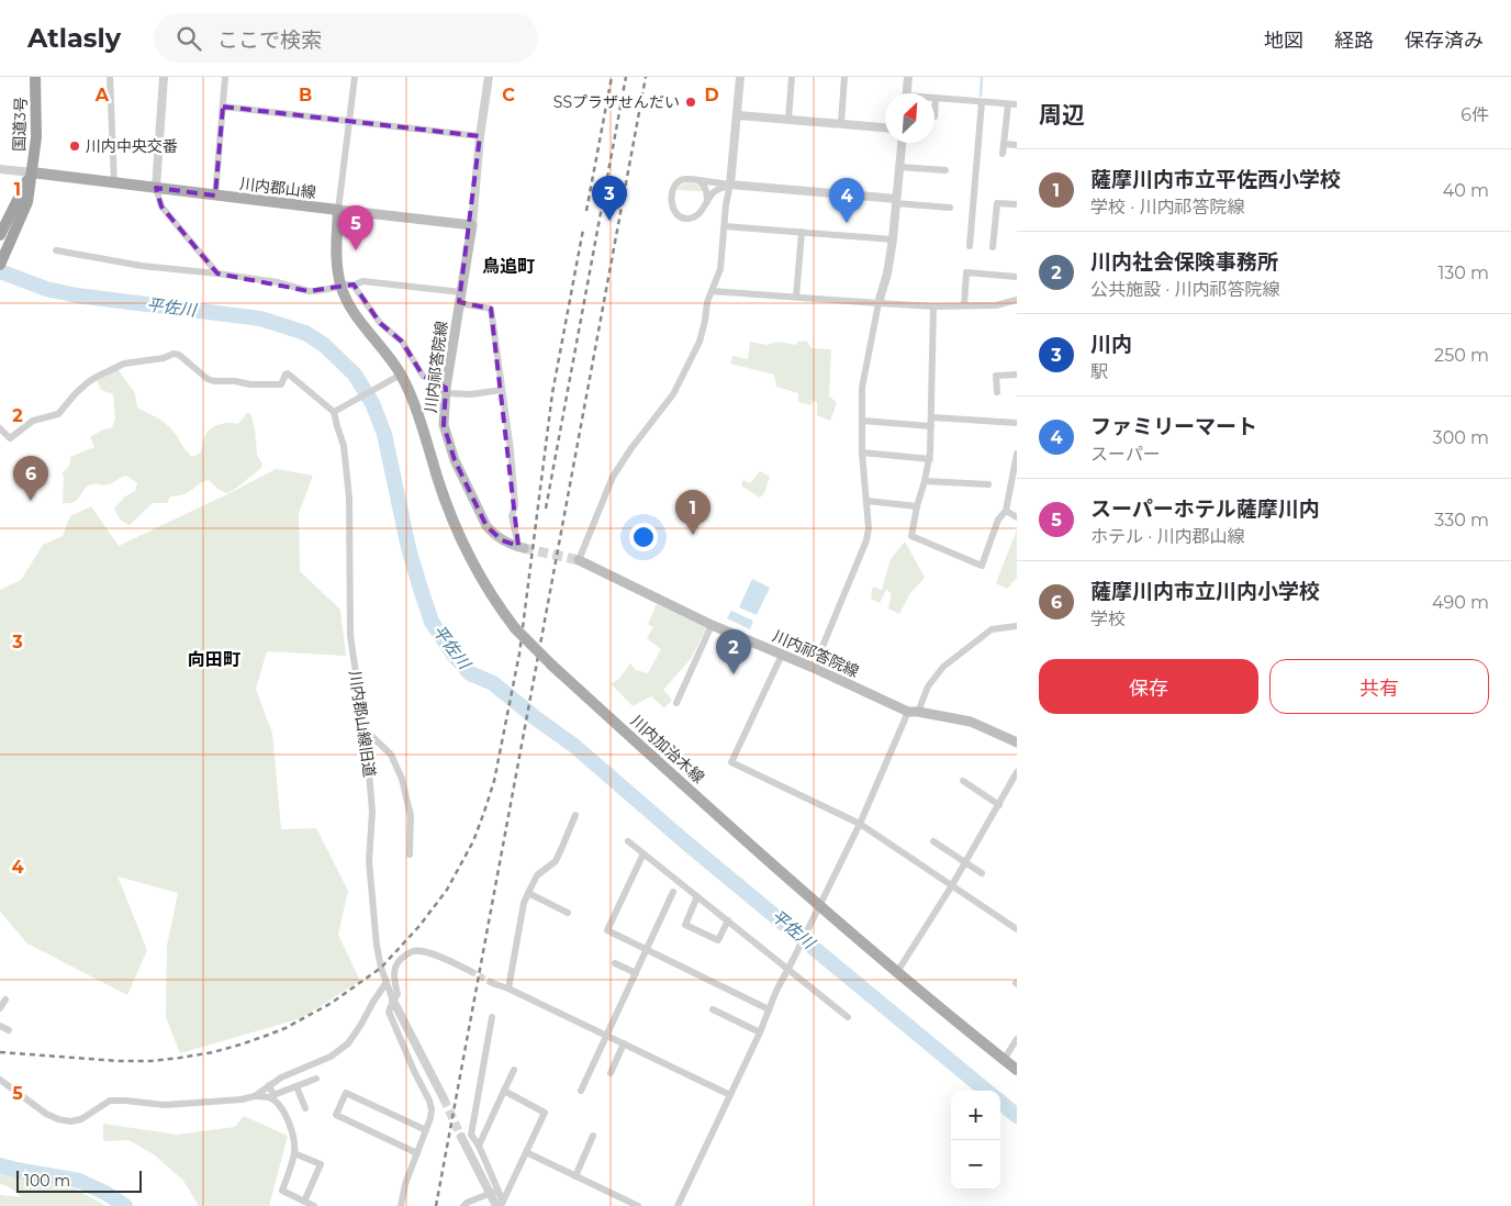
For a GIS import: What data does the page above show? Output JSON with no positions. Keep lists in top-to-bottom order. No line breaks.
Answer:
{"streets":{"highway":["国道3号"],"main road":["川内郡山線","川内祁答院線","川内加治木線"],"street":["川内郡山線旧道"]},"crossings":[["国道3号","川内郡山線"]],"districts":["鳥追町","向田町"],"water":["平佐川"],"places":["SSプラザせんだい","川内中央交番"],"scale_bar":"100 m","north":"top right","page":{"header":"Atlasly","search":"ここで検索","nav":["地図","経路","保存済み"],"heading":["周辺","6件"],"list":[{"mark":"1","name":"薩摩川内市立平佐西小学校","note":"学校 · 川内祁答院線","value":"40 m"},{"mark":"2","name":"川内社会保険事務所","note":"公共施設 · 川内祁答院線","value":"130 m"},{"mark":"3","name":"川内","note":"駅","value":"250 m"},{"mark":"4","name":"ファミリーマート","note":"スーパー","value":"300 m"},{"mark":"5","name":"スーパーホテル薩摩川内","note":"ホテル · 川内郡山線","value":"330 m"},{"mark":"6","name":"薩摩川内市立川内小学校","note":"学校","value":"490 m"}],"pins":["3","4","5","6","1","2"],"buttons":["保存","共有"],"map_buttons":["+","−"],"scale":"100 m"},"grid":{"columns":["A","B","C","D"],"rows":["1","2","3","4","5"]}}
